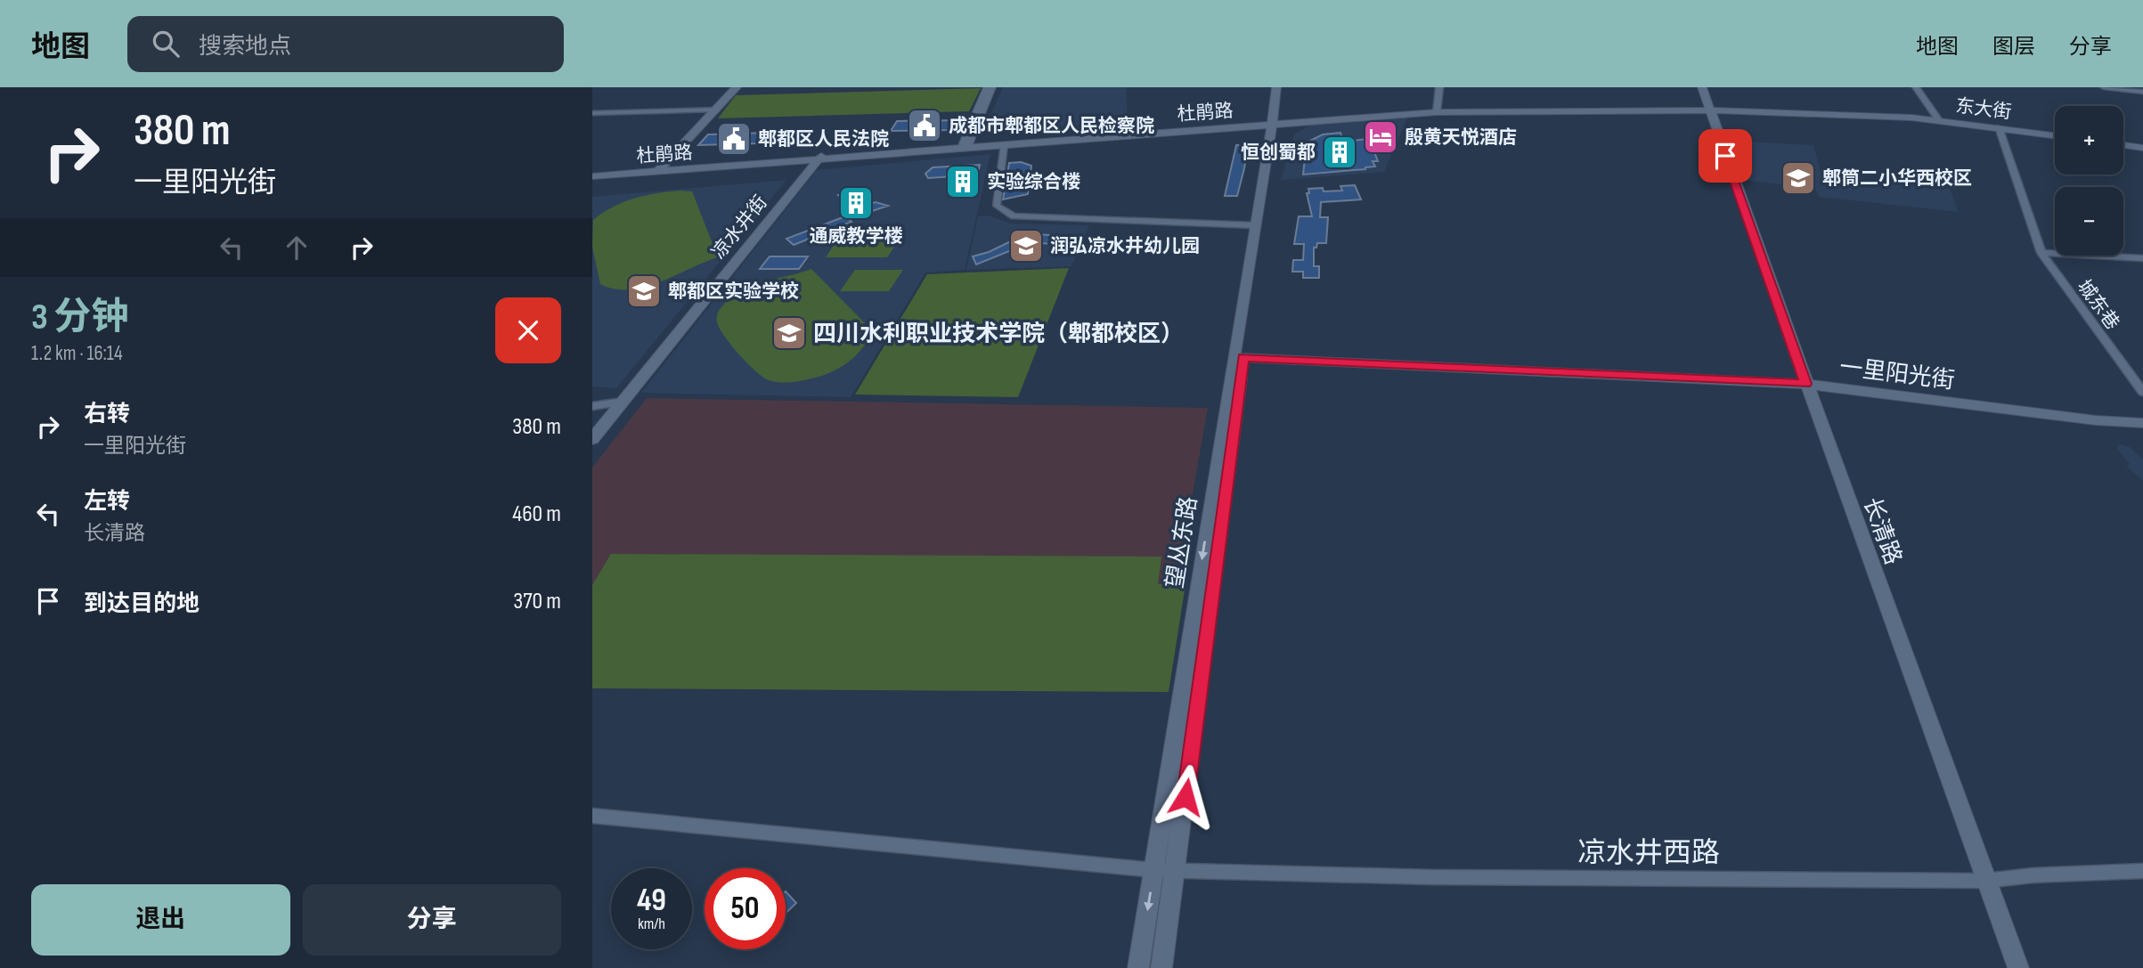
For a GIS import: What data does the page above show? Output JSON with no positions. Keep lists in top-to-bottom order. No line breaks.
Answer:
{"streets":{"main road":["东大街","杜鹃路","凉水井街","一里阳光街","长清路","望丛东路"],"street":["城东巷","凉水井西路"]},"crossings":[["东大街","杜鹃路"],["东大街","城东巷"],["东大街","长清路"],["杜鹃路","凉水井街"],["杜鹃路","长清路"],["杜鹃路","望丛东路"],["一里阳光街","长清路"],["一里阳光街","望丛东路"],["长清路","凉水井西路"],["望丛东路","凉水井西路"]],"places":{"public building":["成都市郫都区人民检察院","郫都区人民法院"],"hotel":["殷黄天悦酒店"],"building":["恒创蜀都","实验综合楼","通威教学楼"],"school or university":["郫筒二小华西校区","润弘凉水井幼儿园","郫都区实验学校","四川水利职业技术学院（郫都校区）"]},"page":{"header":"地图","search":"搜索地点","nav":["地图","图层","分享"],"turn":["380 m","一里阳光街"],"map_buttons":["+","−"],"heading":["3 分钟","1.2 km · 16:14"],"list":[{"name":"右转","note":"一里阳光街","value":"380 m"},{"name":"左转","note":"长清路","value":"460 m"},{"name":"到达目的地","value":"370 m"}],"speed":"49 km/h","limit":"50","buttons":["退出","分享"]}}
